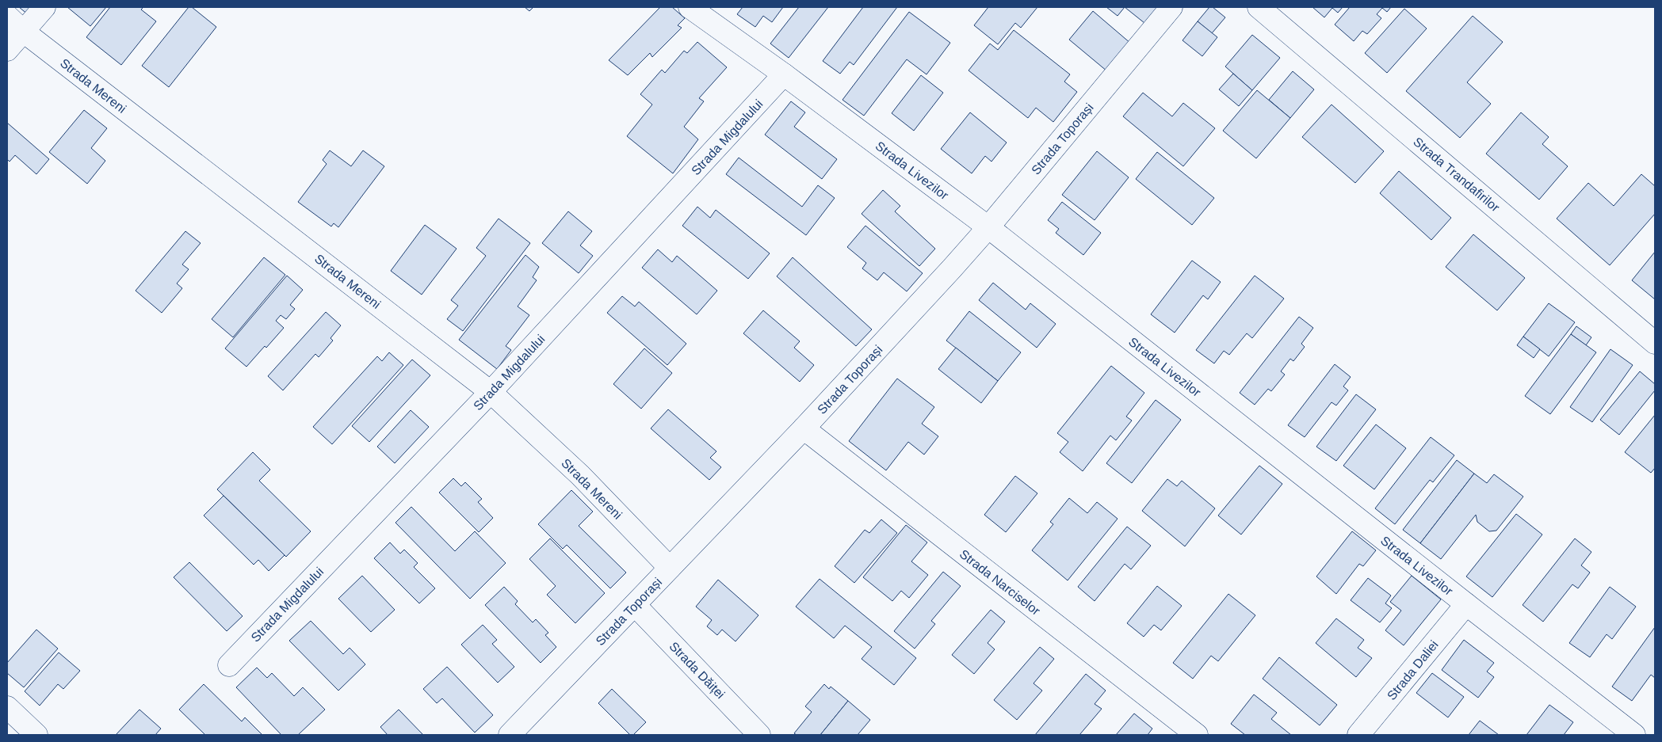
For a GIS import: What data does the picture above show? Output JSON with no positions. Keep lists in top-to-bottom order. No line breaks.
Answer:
{"streets":{"street":["Strada Mereni","Strada Migdalului","Strada Toporași","Strada Livezilor","Strada Trandafirilor","Strada Narciselor","Strada Dăiței","Strada Daliei"]},"crossings":[["Strada Mereni","Strada Migdalului"],["Strada Mereni","Strada Toporași"],["Strada Migdalului","Strada Livezilor"],["Strada Toporași","Strada Livezilor"],["Strada Toporași","Strada Narciselor"],["Strada Toporași","Strada Dăiței"],["Strada Livezilor","Strada Daliei"]]}
